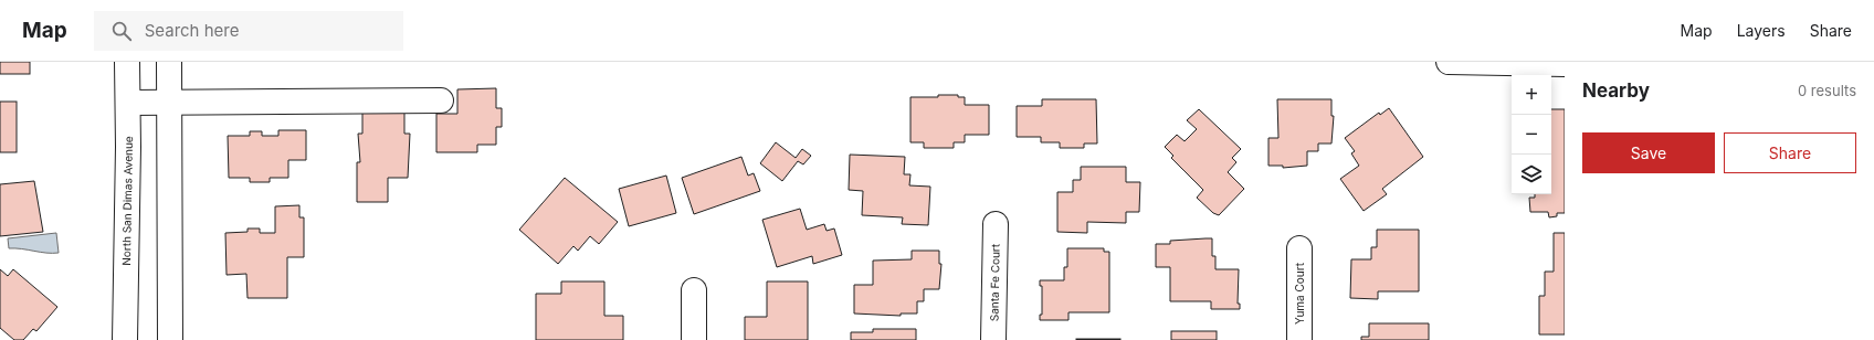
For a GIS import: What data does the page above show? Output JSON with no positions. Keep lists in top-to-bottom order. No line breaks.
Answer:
{"streets":{"street":["North San Dimas Avenue","Santa Fe Court","Yuma Court"]},"page":{"header":"Map","search":"Search here","nav":["Map","Layers","Share"],"heading":["Nearby","0 results"],"map_buttons":["+","−"],"buttons":["Save","Share"]}}
